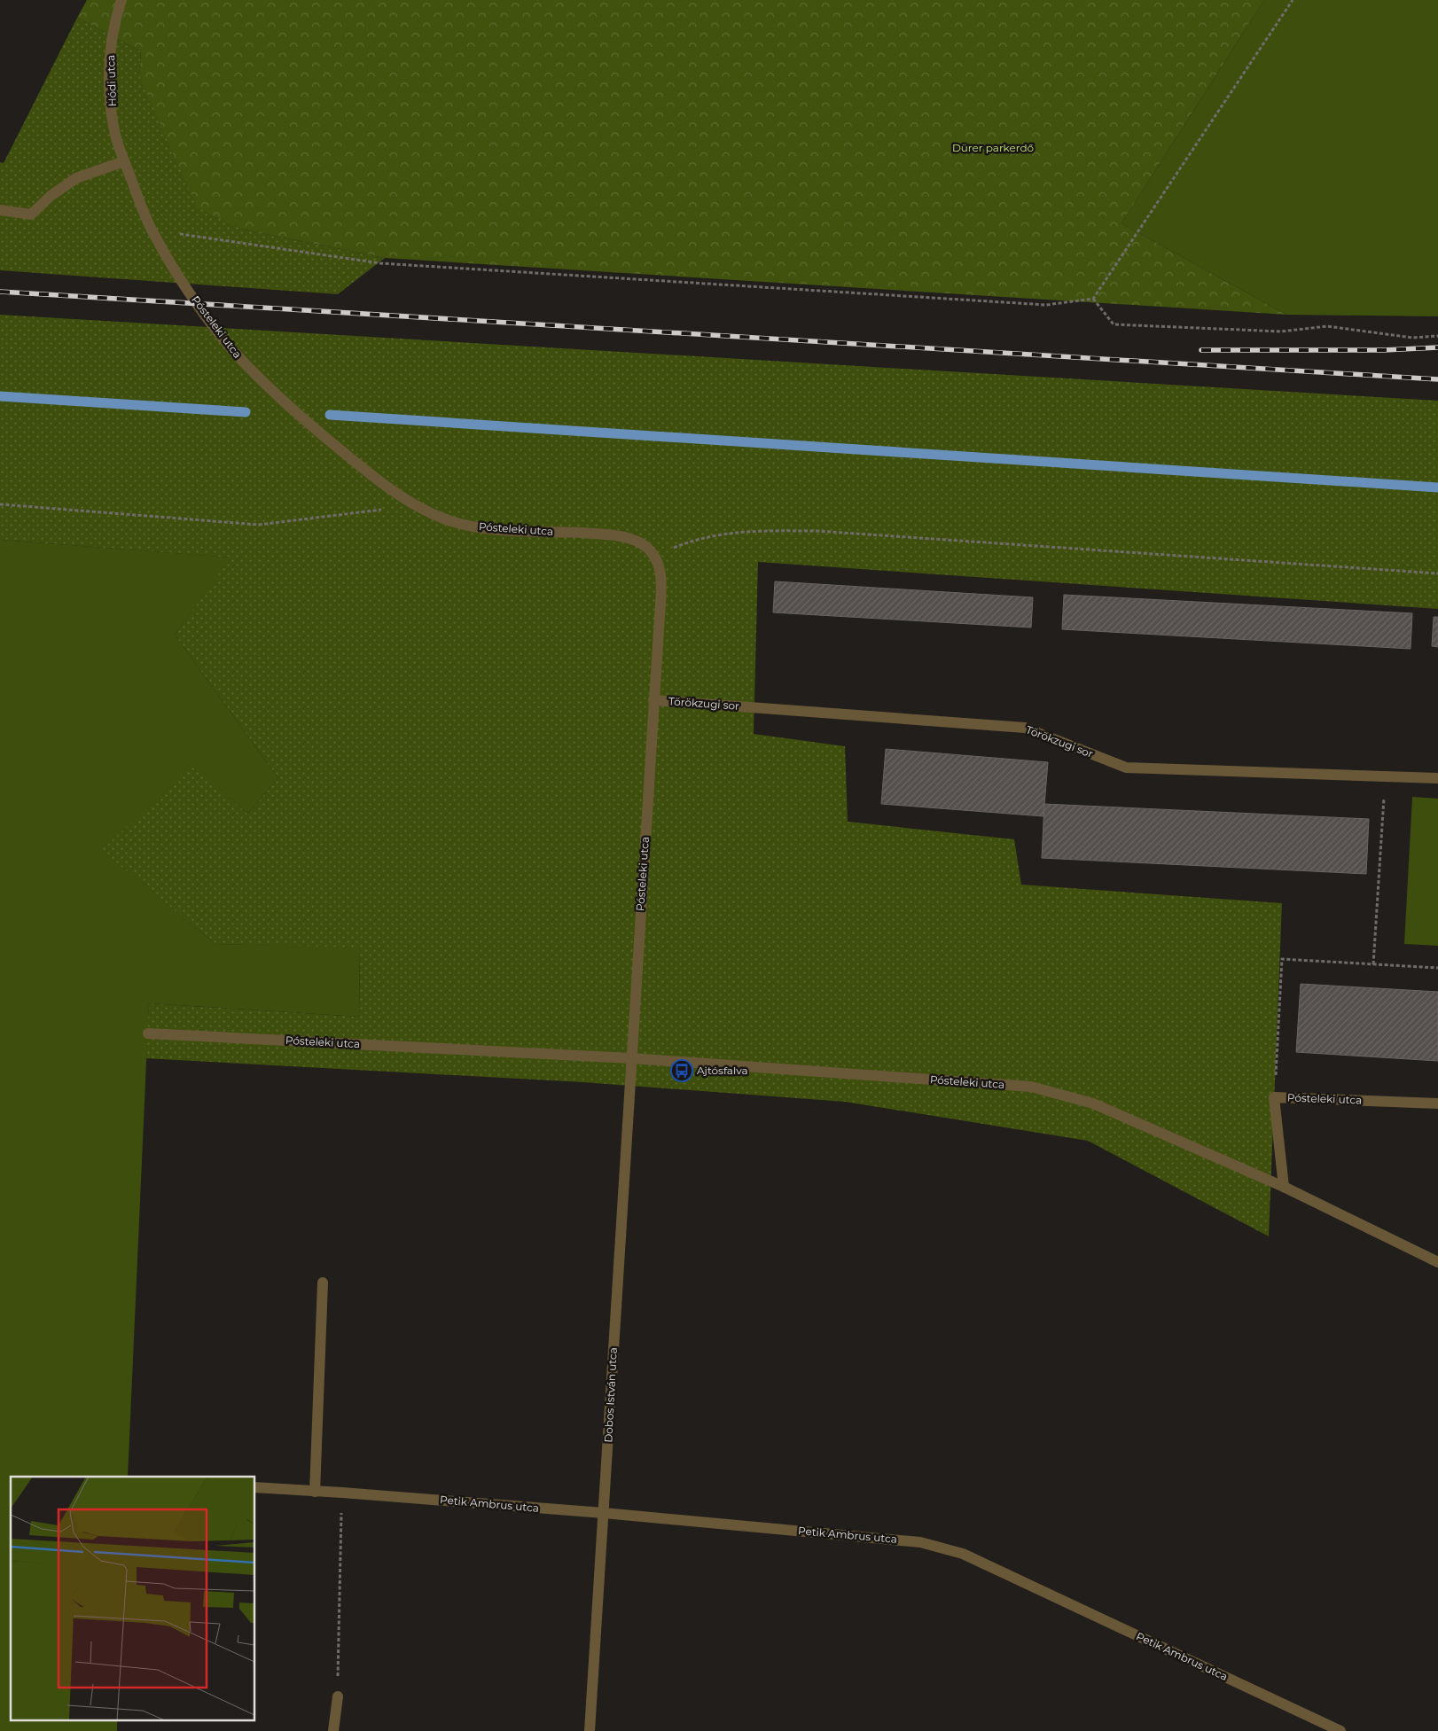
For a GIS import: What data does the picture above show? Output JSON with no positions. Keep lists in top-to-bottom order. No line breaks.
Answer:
{"streets":{"street":["Hódi utca","Pósteleki utca","Törökzugi sor","Dobos István utca","Petik Ambrus utca"]},"crossings":[["Hódi utca","Pósteleki utca"],["Pósteleki utca","Törökzugi sor"],["Pósteleki utca","Dobos István utca"],["Dobos István utca","Petik Ambrus utca"]],"parks":["Dürer parkerdő"],"places":{"bus stop":["Ajtósfalva"]}}
